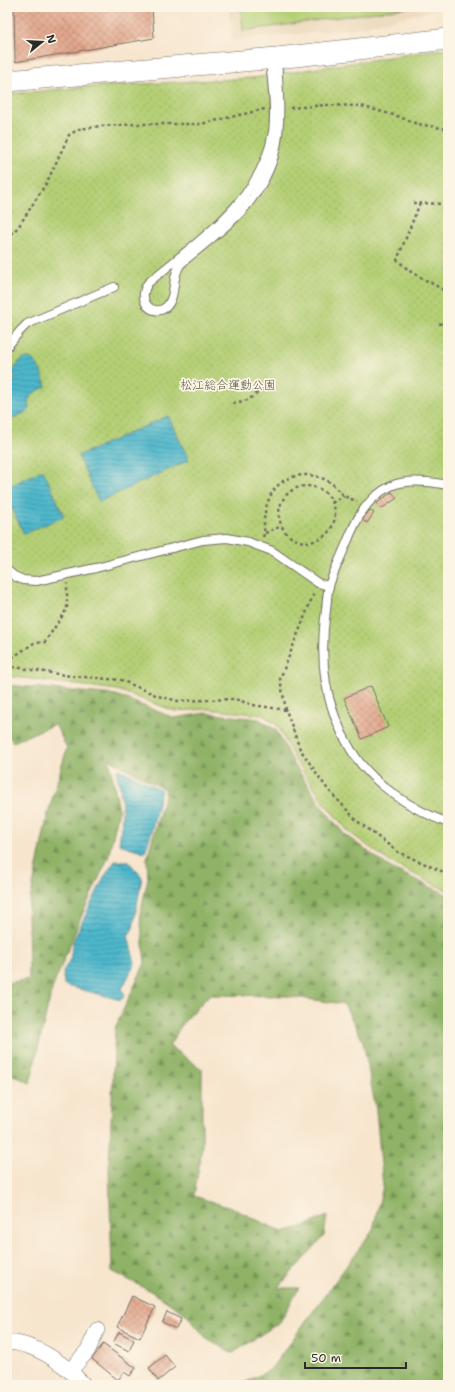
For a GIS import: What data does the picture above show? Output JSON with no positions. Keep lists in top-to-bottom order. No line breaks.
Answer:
{"parks":["松江総合運動公園"],"scale_bar":"50 m","north":"right"}
